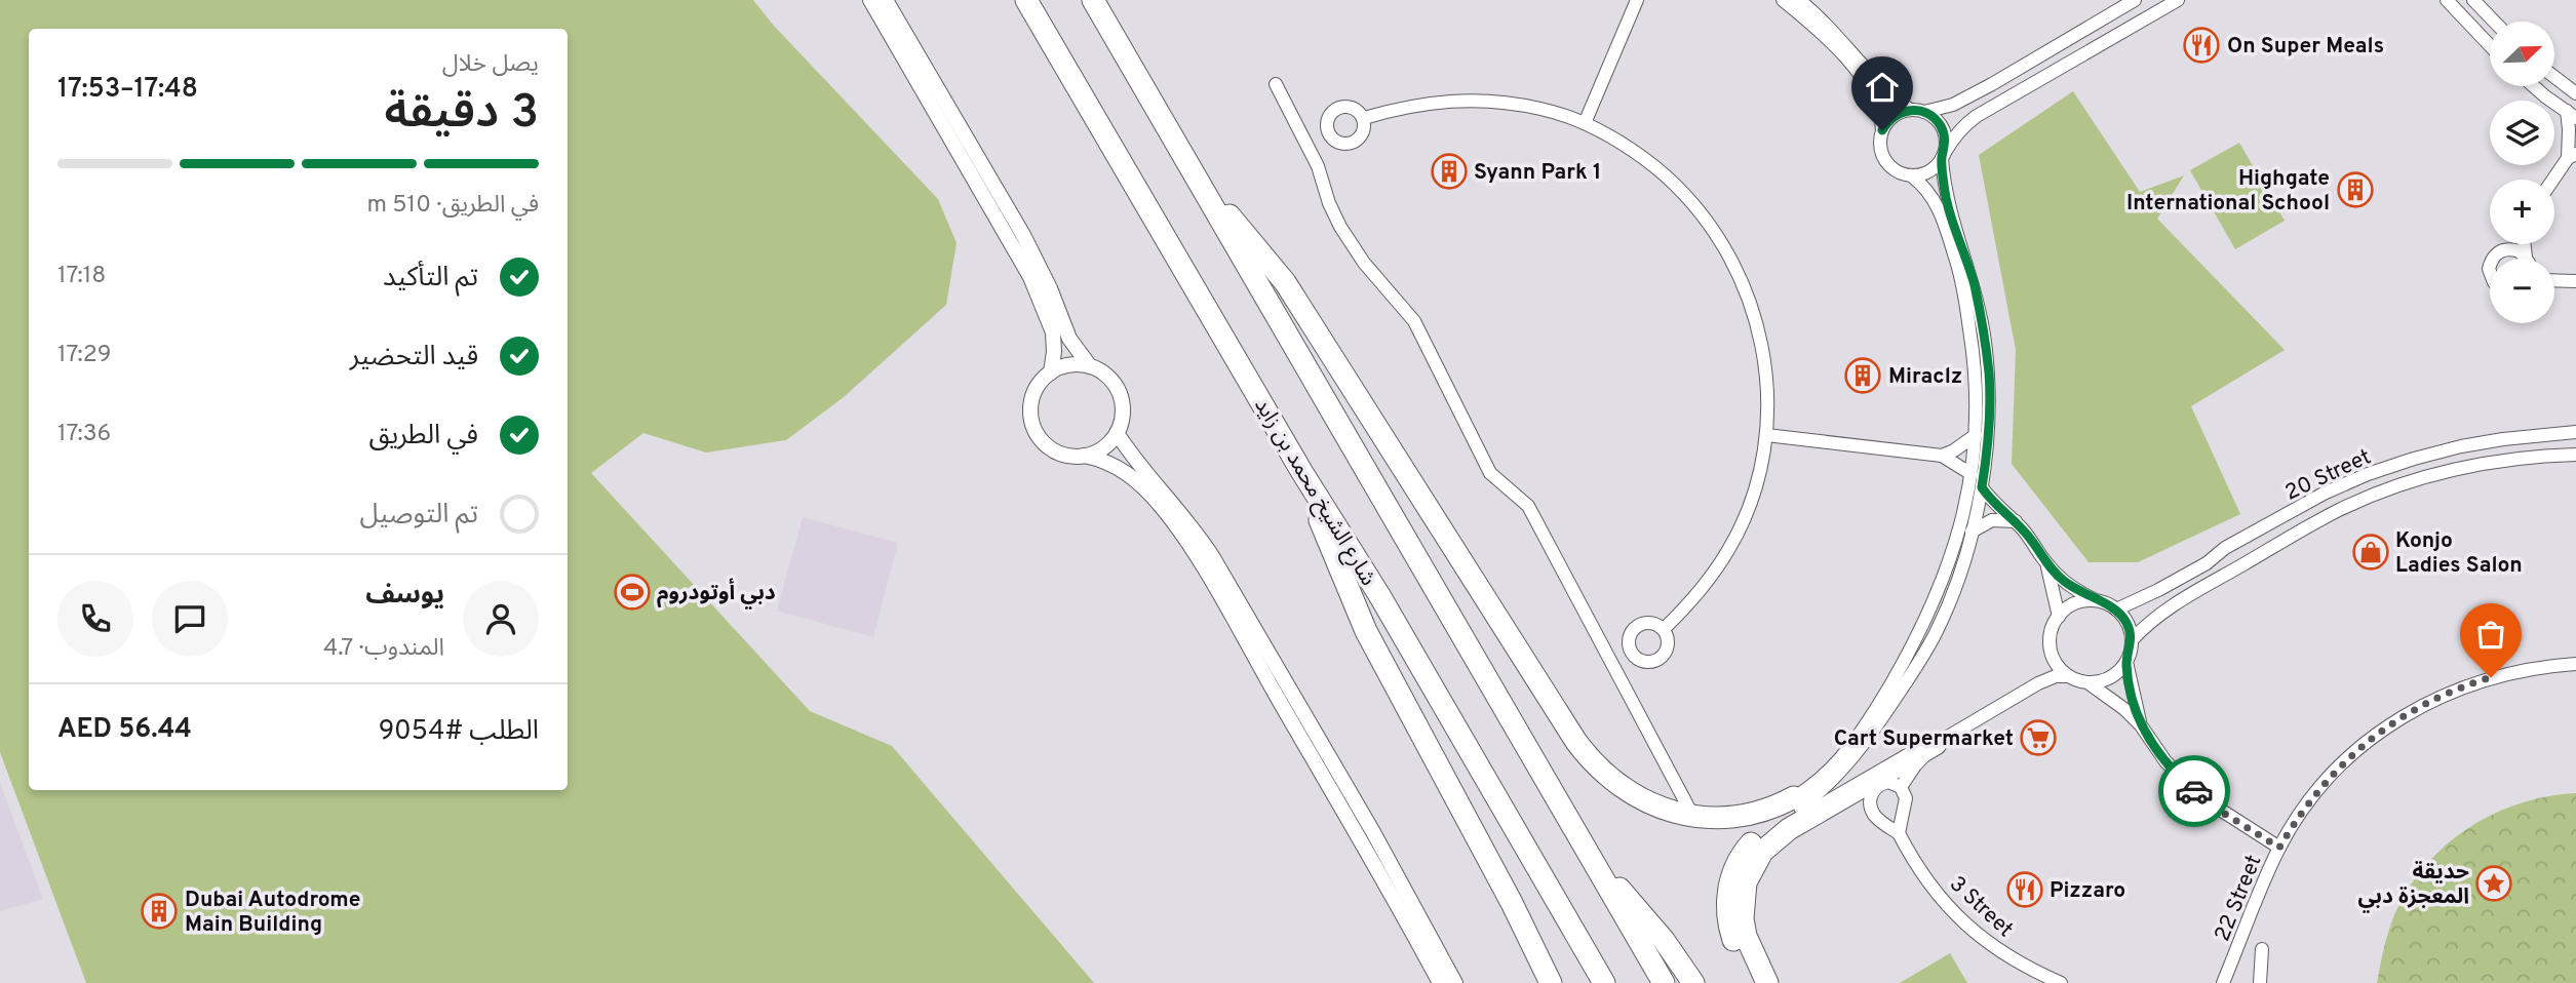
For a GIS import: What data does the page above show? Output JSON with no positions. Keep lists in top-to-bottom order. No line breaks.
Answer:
{"streets":{"highway":["شارع الشيخ محمد بن زايد"],"street":["20 Street","22 Street","3 Street"]},"places":{"restaurant":["On Super Meals","Pizzaro"],"building":["Syann Park 1","Highgate International School","Miraclz","Dubai Autodrome Main Building"],"shop":["Konjo Ladies Salon"],"sports":["دبي أوتودروم"],"supermarket":["Cart Supermarket"],"place":["حديقة المعجزة دبي"]},"north":"top right","page":{"map_buttons":["+","−"],"heading":["3 دقيقة","يصل خلال","17:48–17:53"],"panel":["يوسف","المندوب · 4.7","الطلب #9054","AED 56.44"],"bar":"في الطريق · 510 m","list":[["تم التأكيد","17:18"],["قيد التحضير","17:29"],["في الطريق","17:36"],"تم التوصيل"]}}
